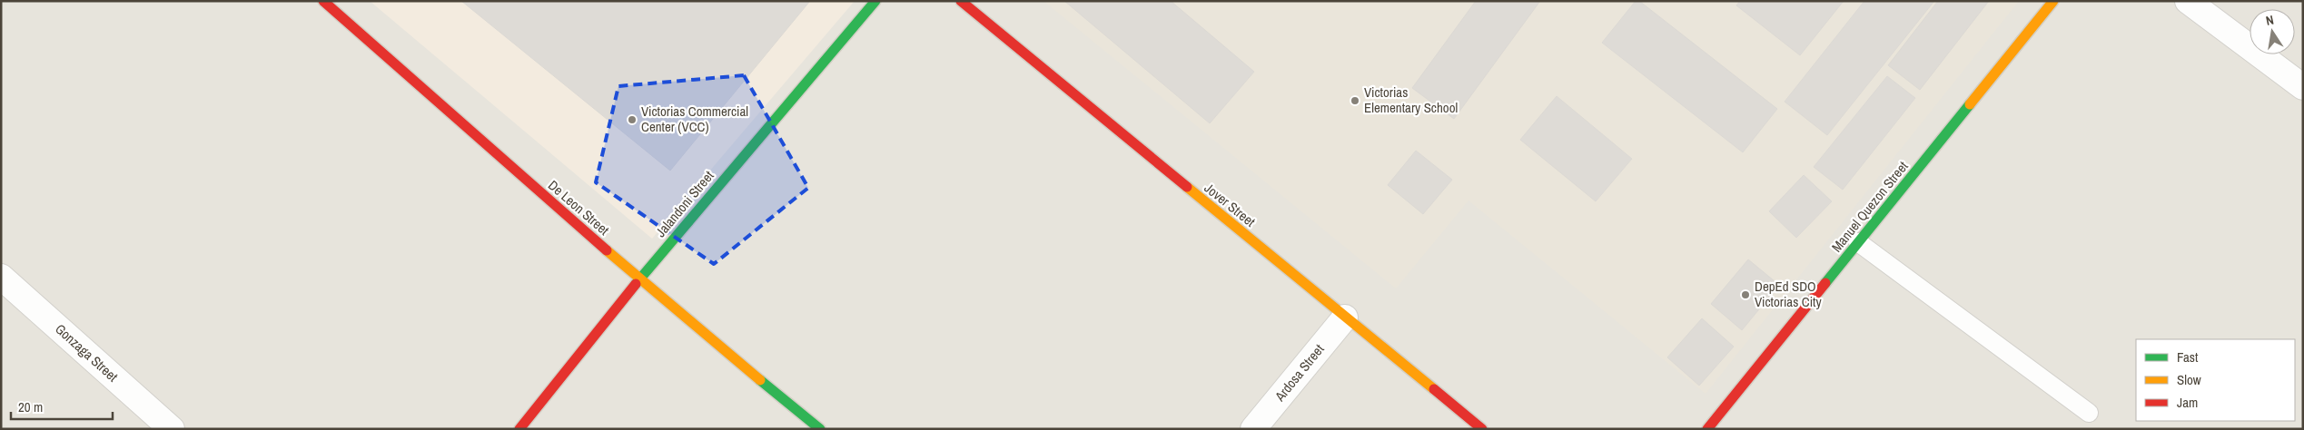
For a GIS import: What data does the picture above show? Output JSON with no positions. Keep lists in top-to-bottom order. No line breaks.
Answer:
{"streets":{"street":["Jalandoni Street","Jover Street","Manuel Quezon Street","De Leon Street","Gonzaga Street","Ardosa Street"]},"crossings":[["Jalandoni Street","De Leon Street"],["Jover Street","Ardosa Street"]],"places":["Victorias Elementary School","Victorias Commercial Center (VCC)","DepEd SDO Victorias City"],"legend":["Fast","Slow","Jam"],"scale_bar":"20 m","north":"top"}
